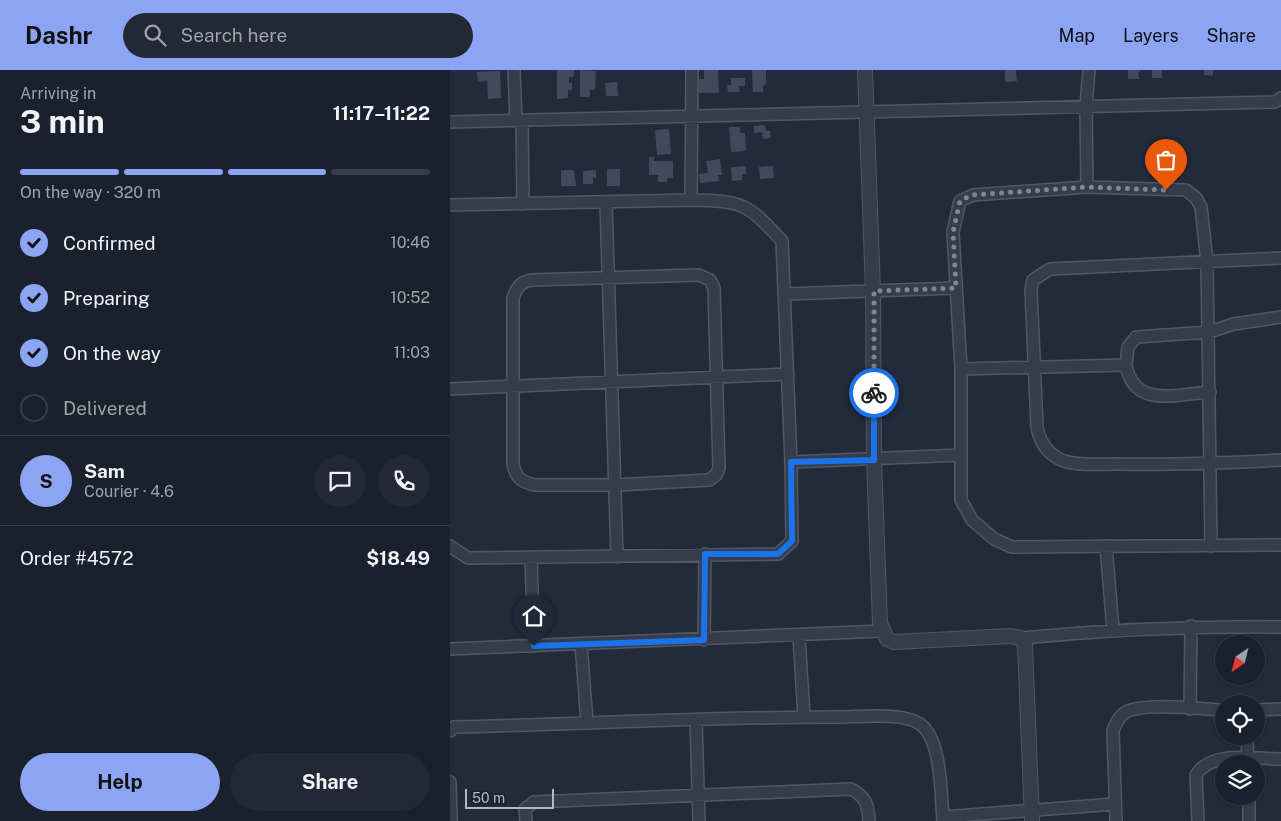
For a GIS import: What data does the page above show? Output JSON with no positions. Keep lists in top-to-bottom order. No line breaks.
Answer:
{"scale_bar":"50 m","north":"bottom left","page":{"header":"Dashr","search":"Search here","nav":["Map","Layers","Share"],"heading":["3 min","Arriving in","11:17–11:22"],"panel":["Sam","Courier · 4.6","Order #4572","$18.49"],"bar":"On the way · 320 m","list":[["Confirmed","10:46"],["Preparing","10:52"],["On the way","11:03"],"Delivered"],"round":"S","buttons":["Help","Share"],"scale":"50 m"}}
